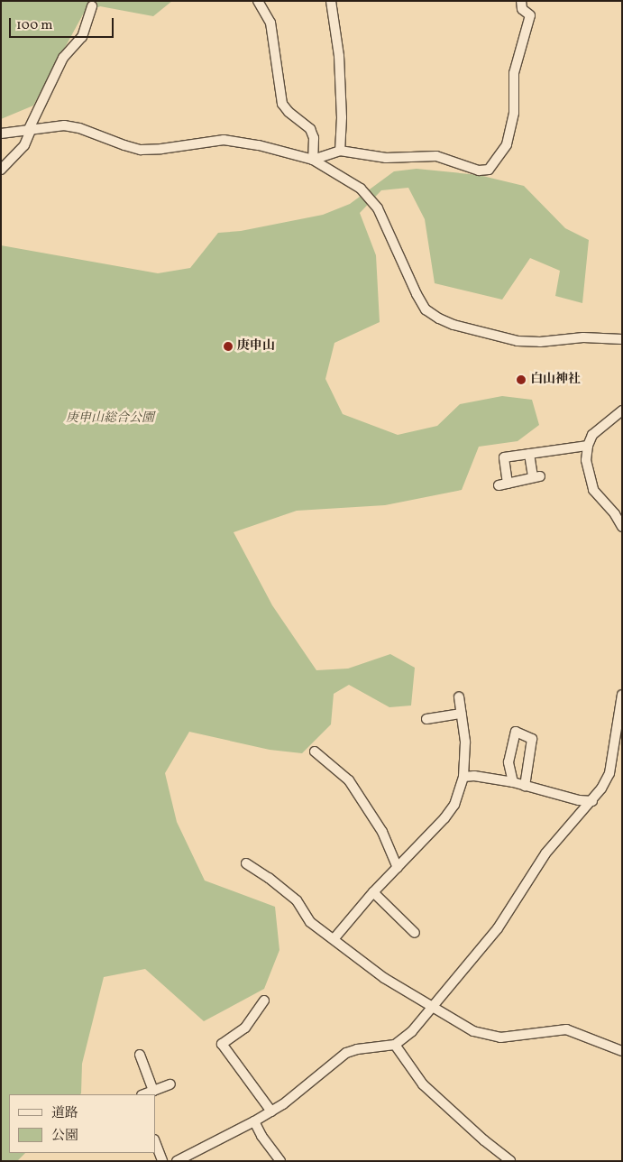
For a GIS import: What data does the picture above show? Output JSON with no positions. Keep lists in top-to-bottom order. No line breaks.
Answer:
{"parks":["庚申山総合公園"],"places":["庚申山","白山神社"],"legend":["道路","公園"],"scale_bar":"100 m"}
